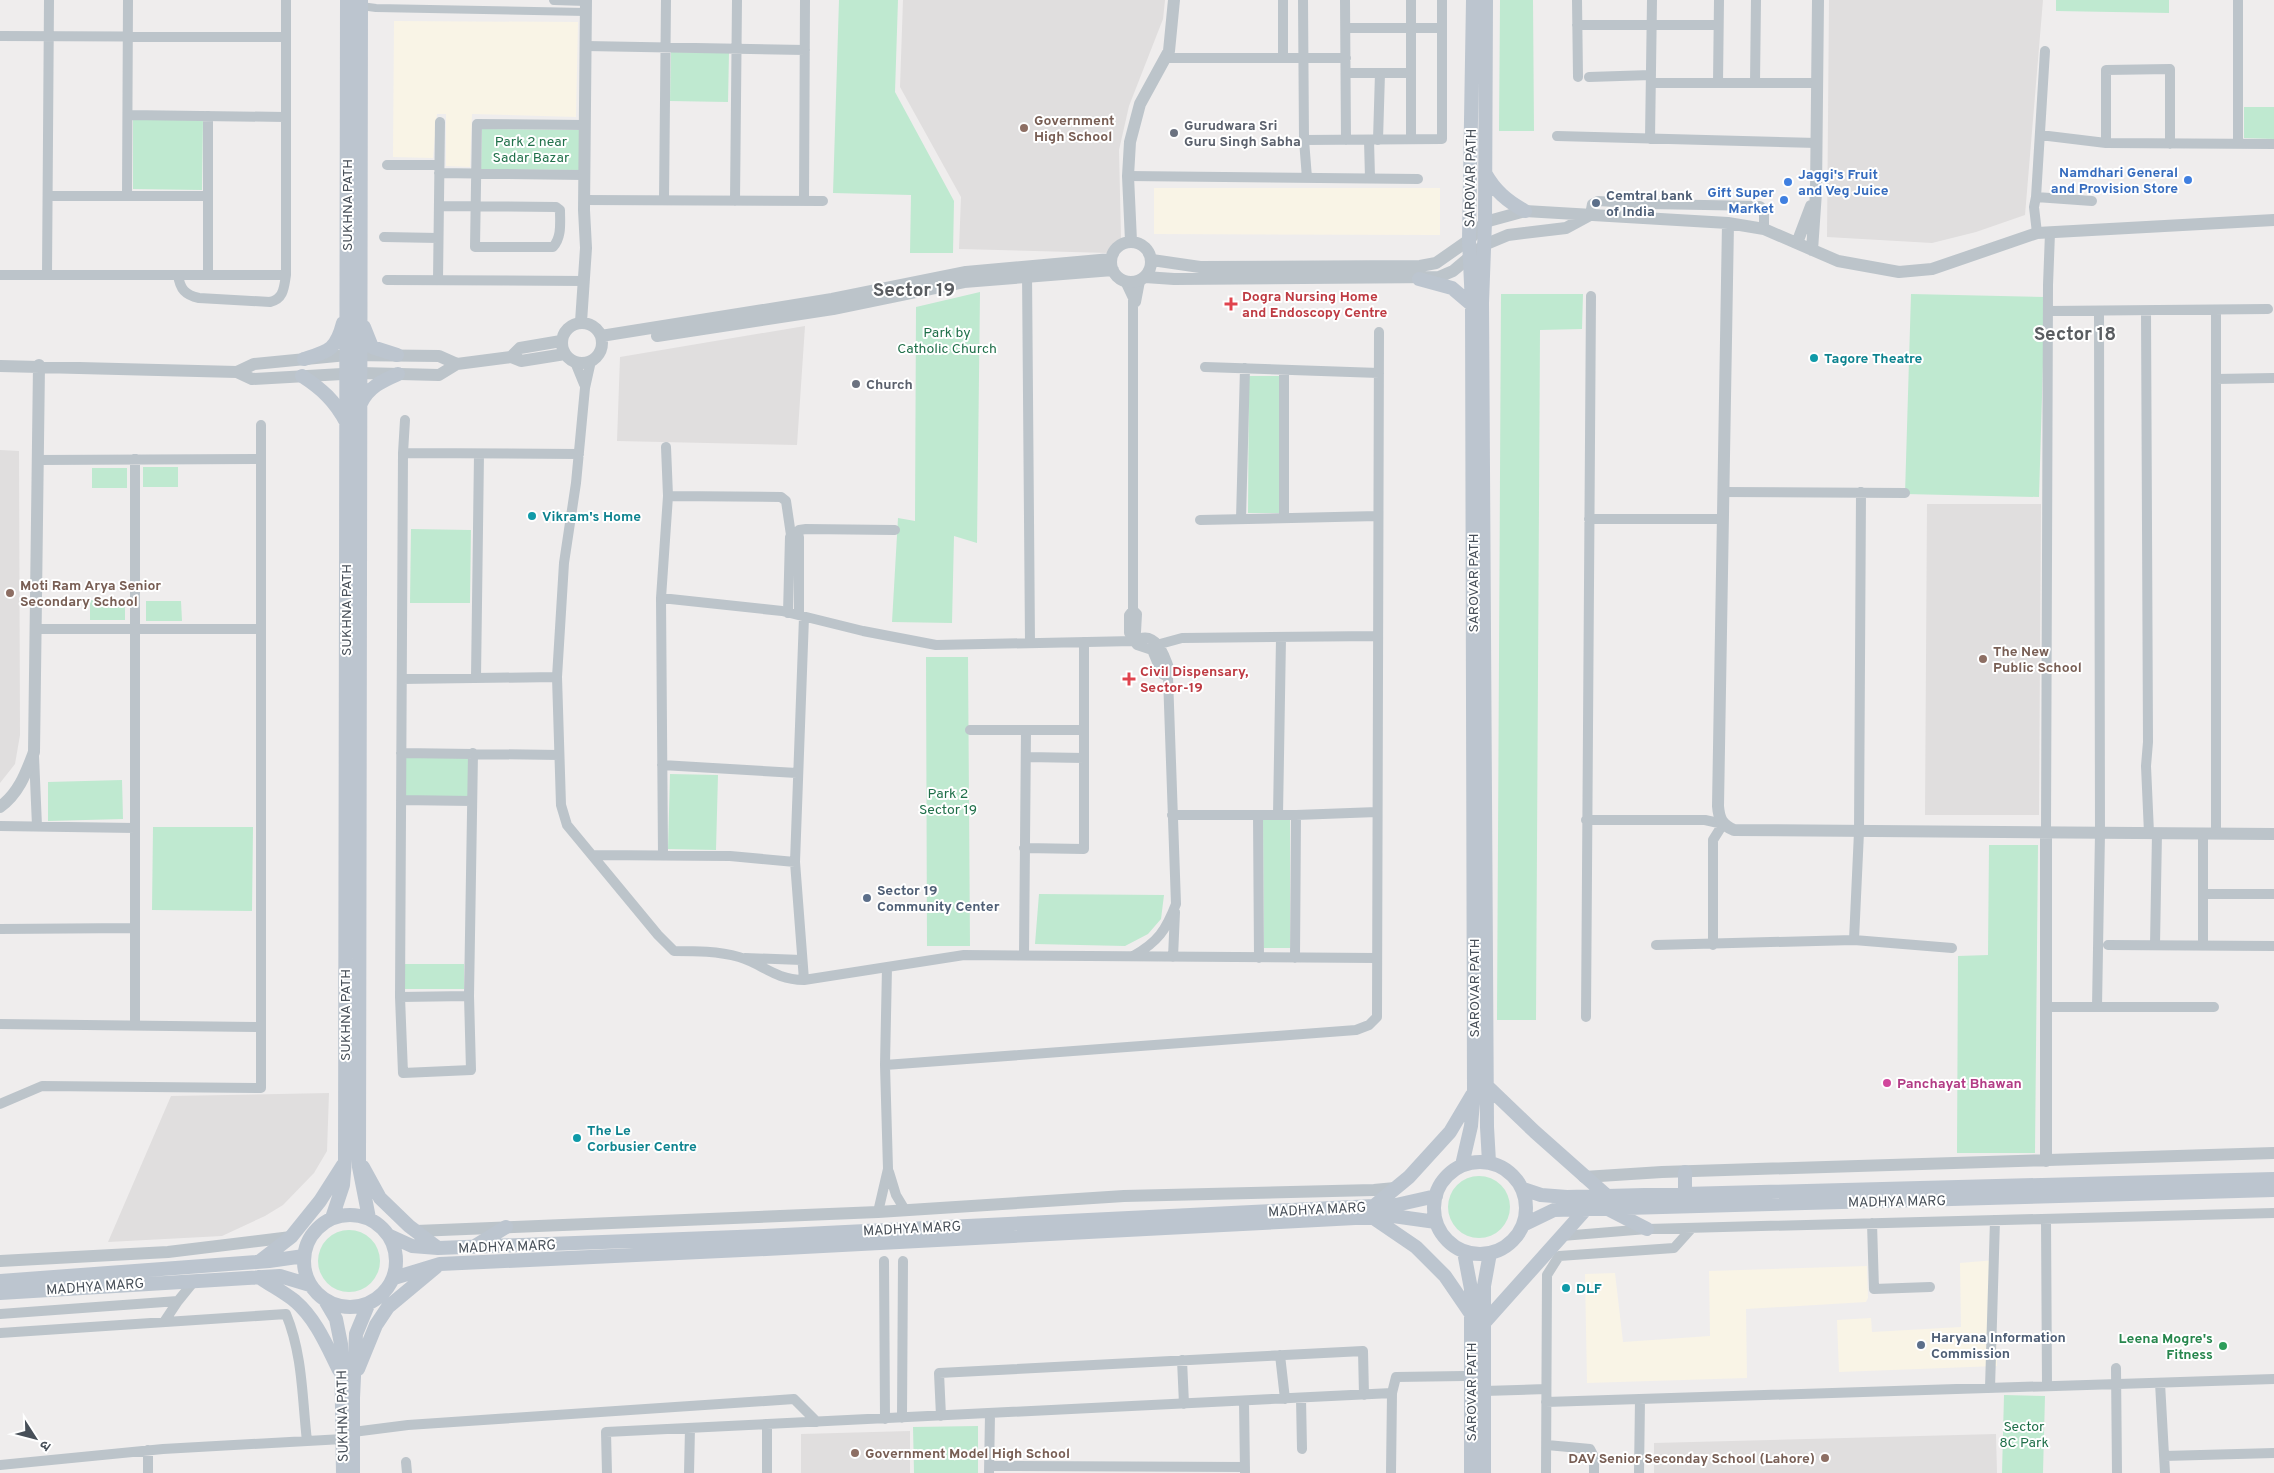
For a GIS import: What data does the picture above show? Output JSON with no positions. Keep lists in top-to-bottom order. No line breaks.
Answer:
{"streets":{"main road":["SAROVAR PATH","SUKHNA PATH","MADHYA MARG"]},"crossings":[["SAROVAR PATH","MADHYA MARG"],["SUKHNA PATH","MADHYA MARG"]],"districts":["Sector 19","Sector 18"],"parks":["Park 2 near Sadar Bazar","Park by Catholic Church","Park 2 Sector 19","Sector 8C Park"],"places":{"other":["Government High School","Gurudwara Sri Guru Singh Sabha","Namdhari General and Provision Store","Jaggi's Fruit and Veg Juice","Gift Super Market","Cemtral bank of India","Tagore Theatre","Church","Vikram's Home","Moti Ram Arya Senior Secondary School","The New Public School","Sector 19 Community Center","Panchayat Bhawan","The Le Corbusier Centre","DLF","Haryana Information Commission","Leena Mogre's Fitness","Government Model High School","DAV Senior Seconday School (Lahore)"],"health":["Dogra Nursing Home and Endoscopy Centre","Civil Dispensary, Sector-19"]},"north":"bottom right"}
